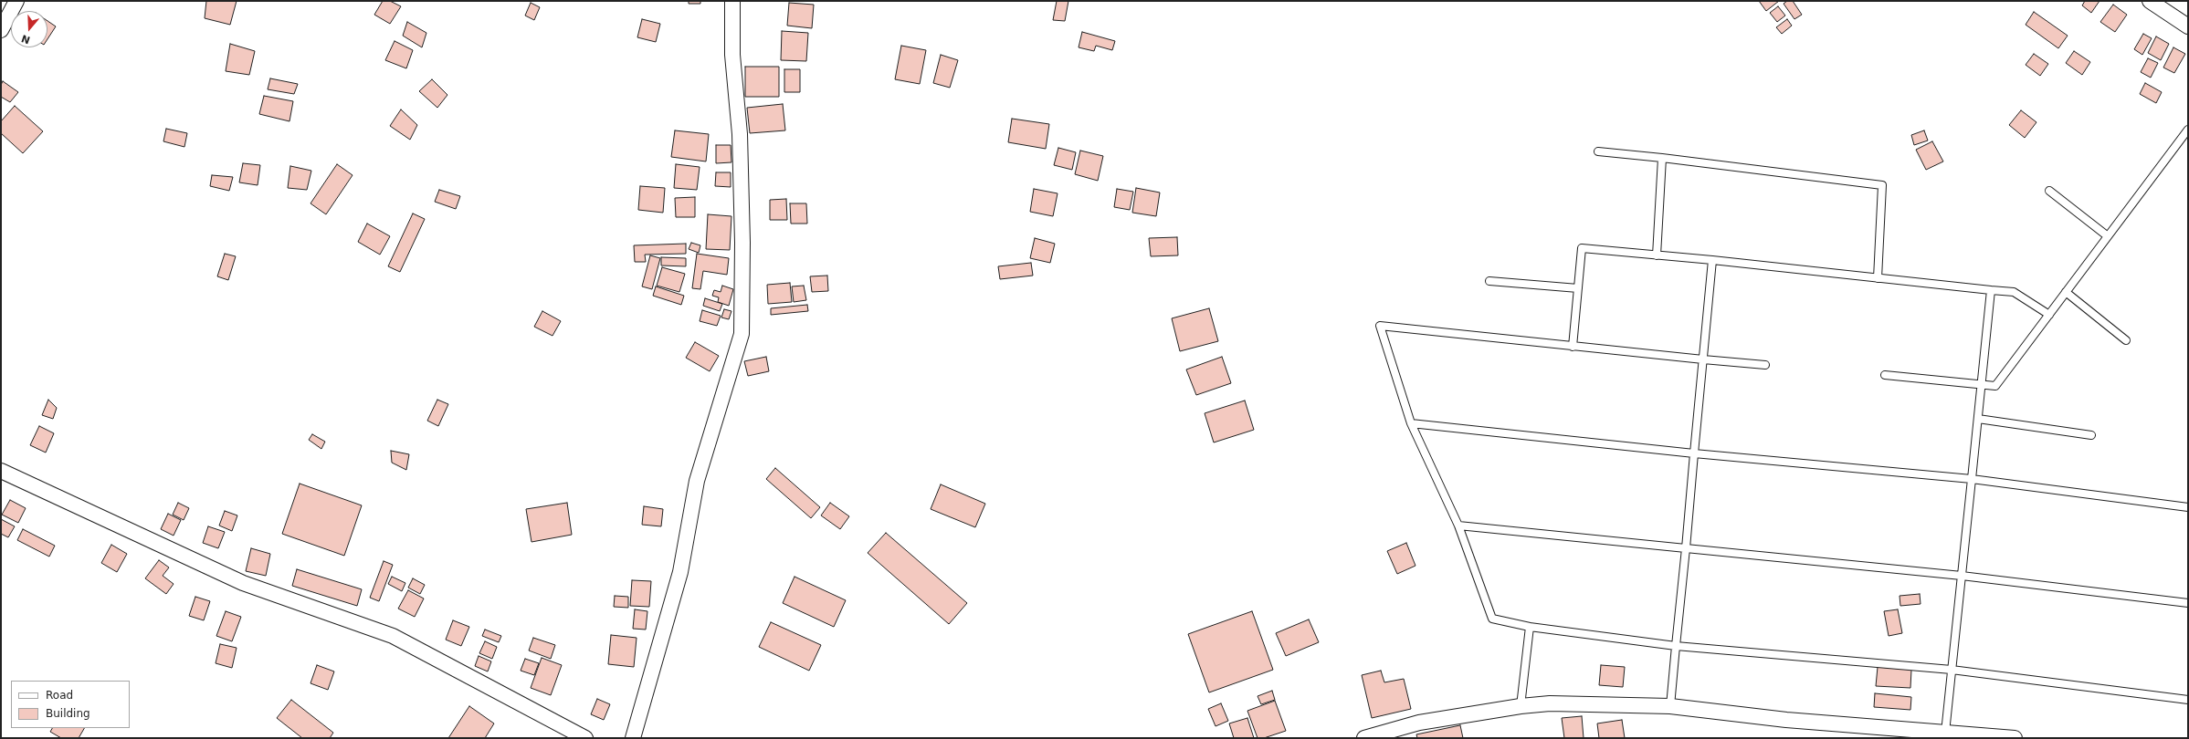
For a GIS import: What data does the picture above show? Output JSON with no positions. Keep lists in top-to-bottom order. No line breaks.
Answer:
{"legend":["Road","Building"],"north":"bottom"}
